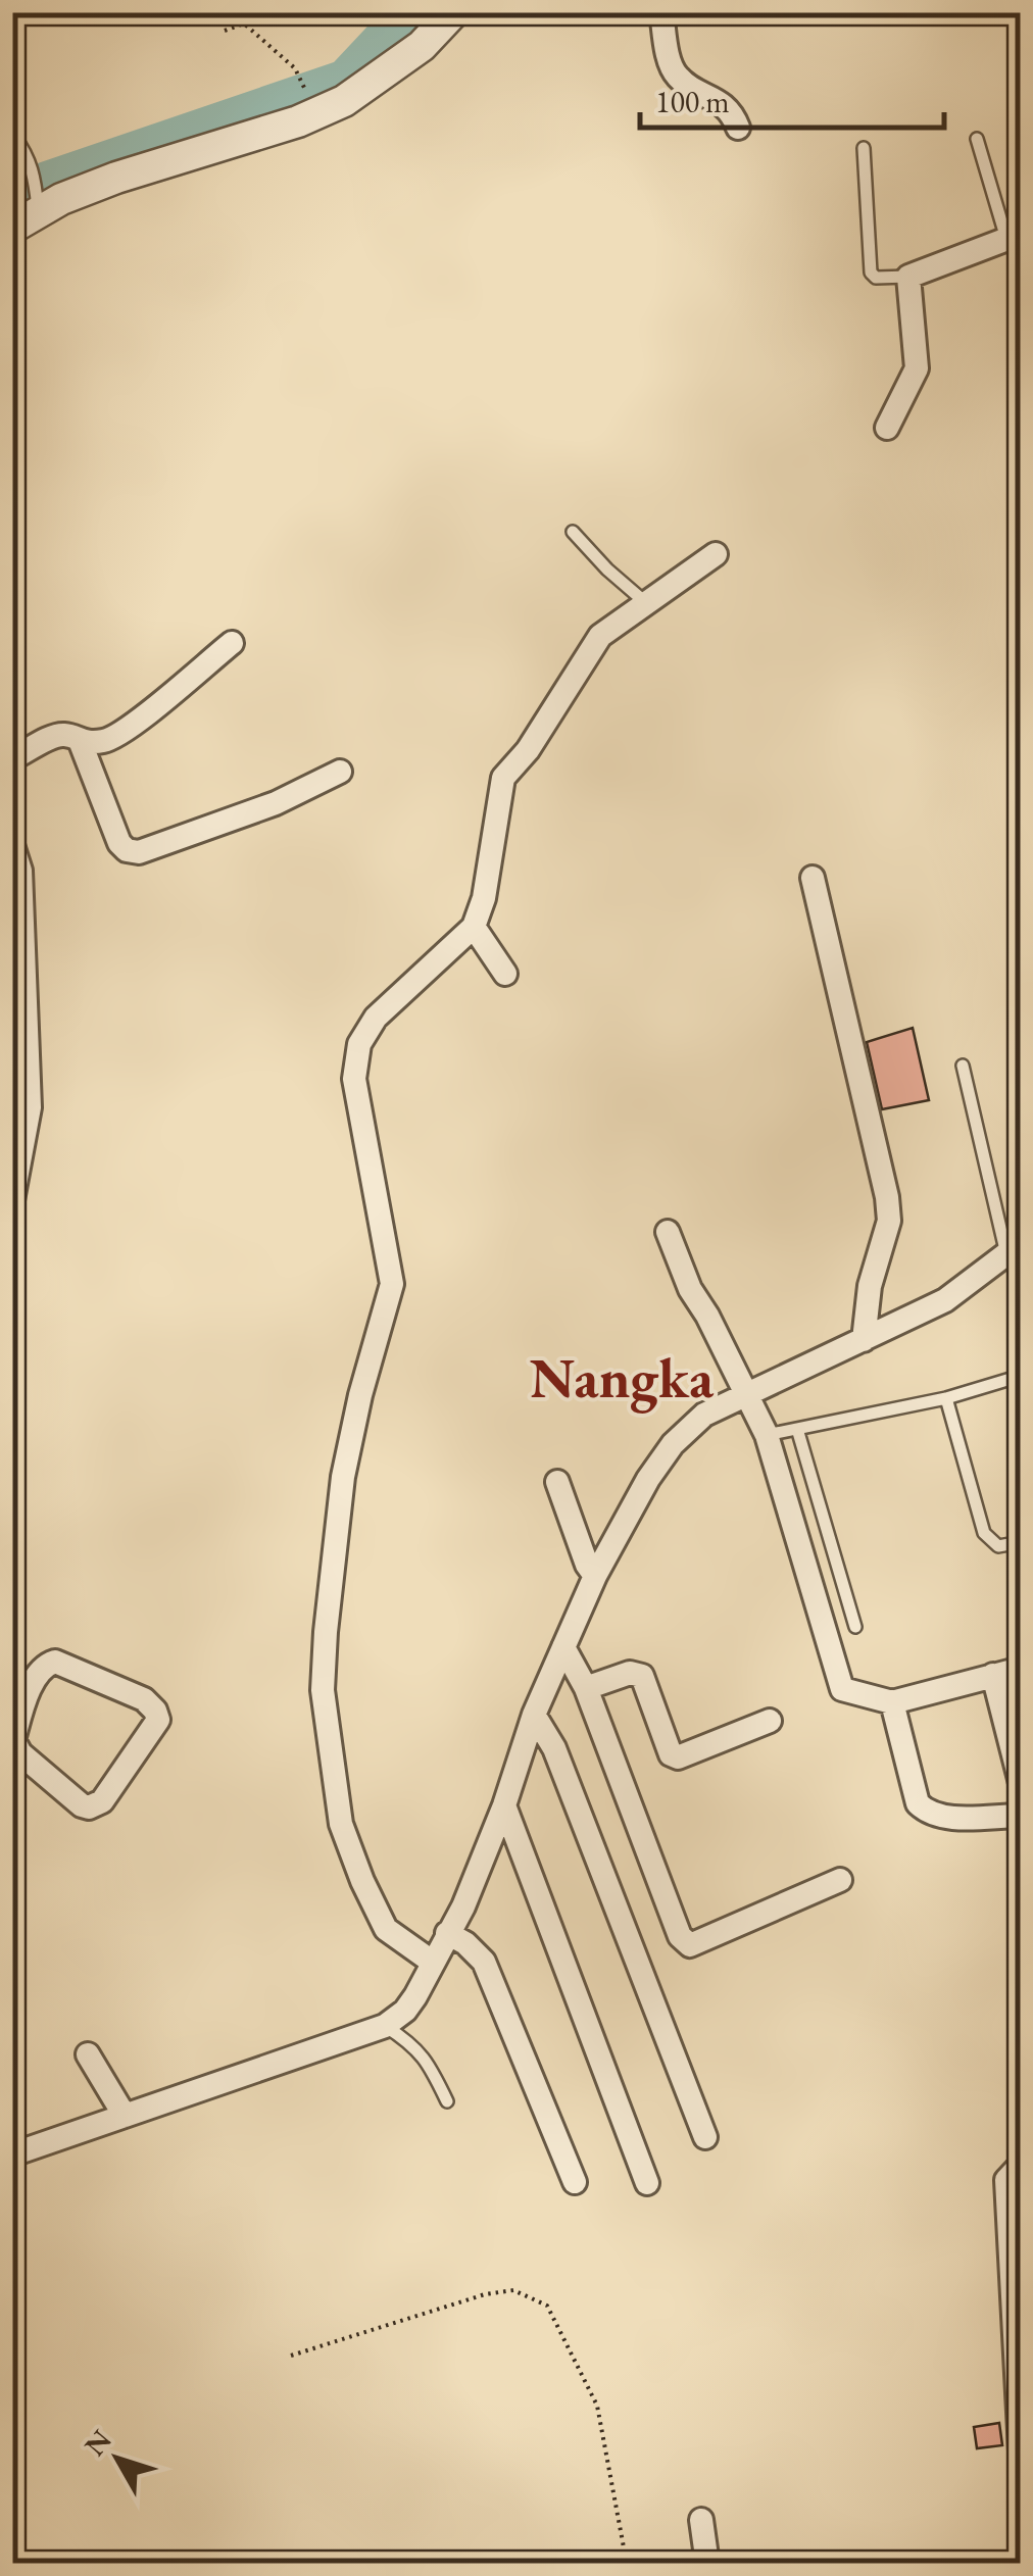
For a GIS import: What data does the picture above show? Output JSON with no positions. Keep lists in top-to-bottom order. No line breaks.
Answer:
{"districts":["Nangka"],"scale_bar":"100 m","north":"top left"}
